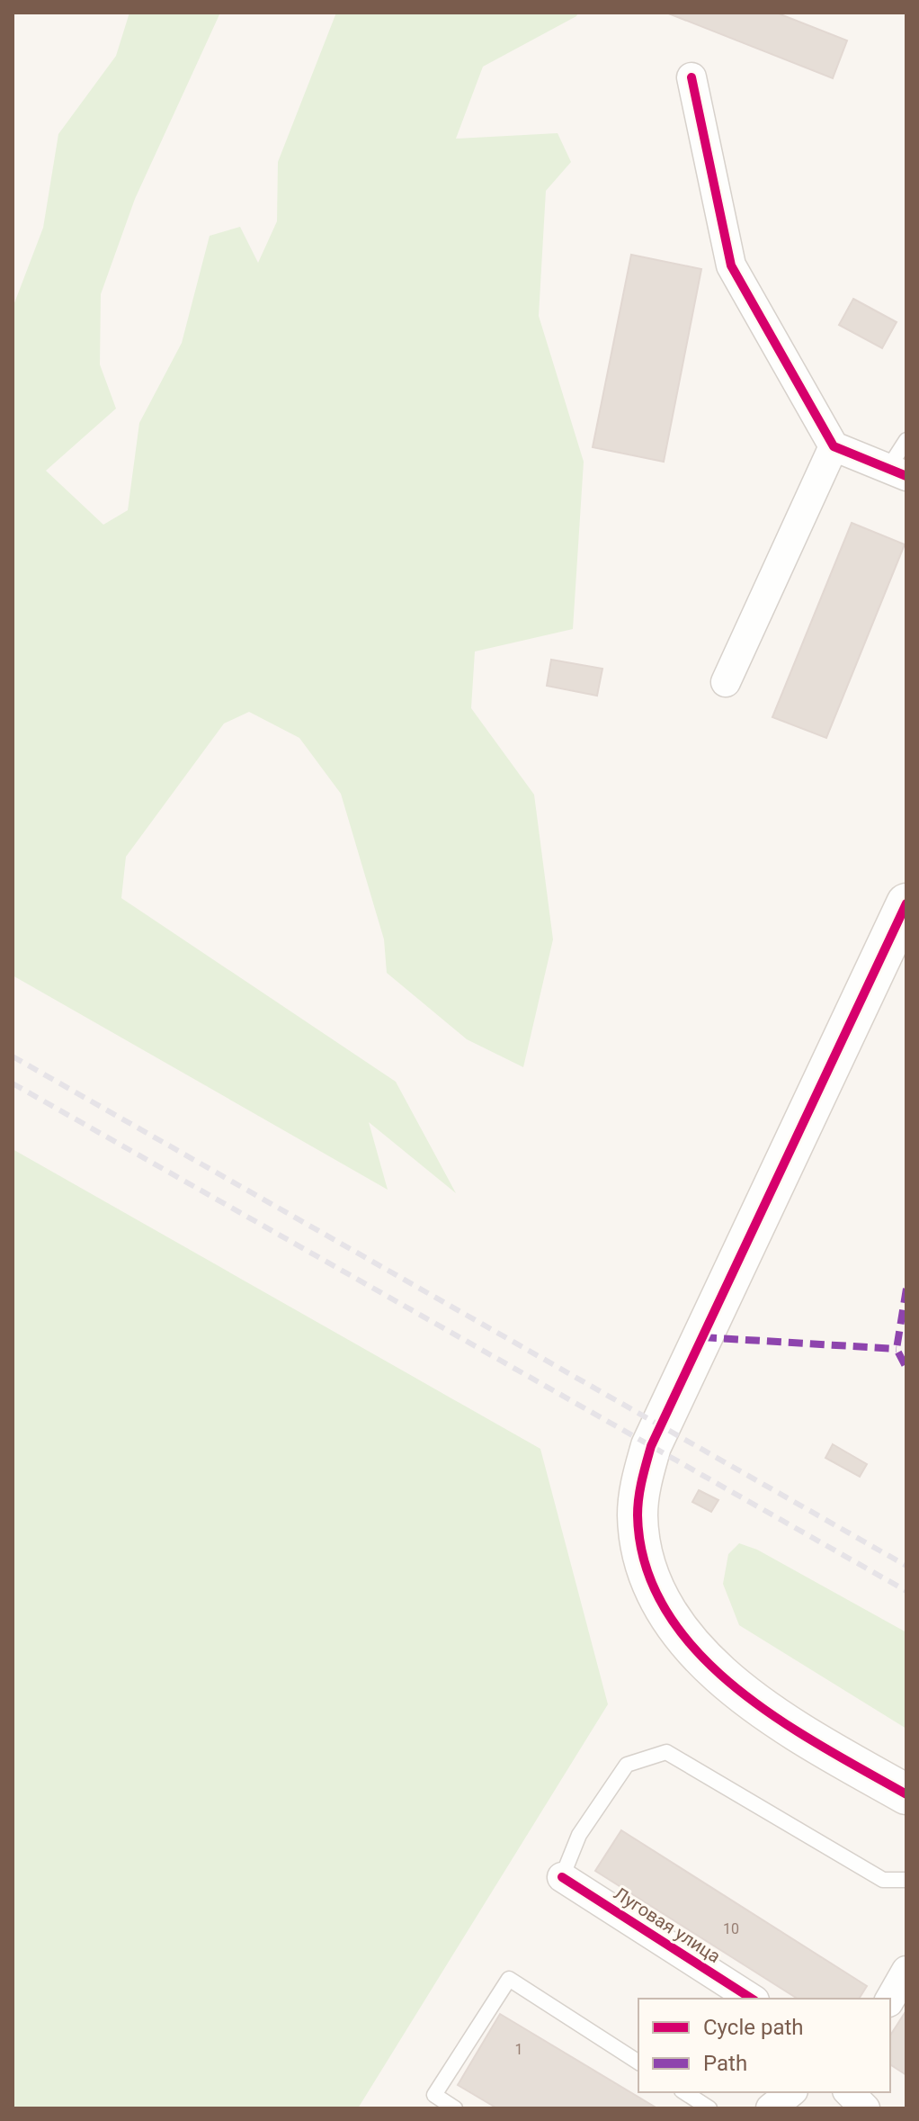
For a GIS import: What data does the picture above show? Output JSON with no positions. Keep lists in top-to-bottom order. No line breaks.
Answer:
{"streets":{"street":["Луговая улица"]},"house_numbers":["10","1"],"legend":["Cycle path","Path"]}
